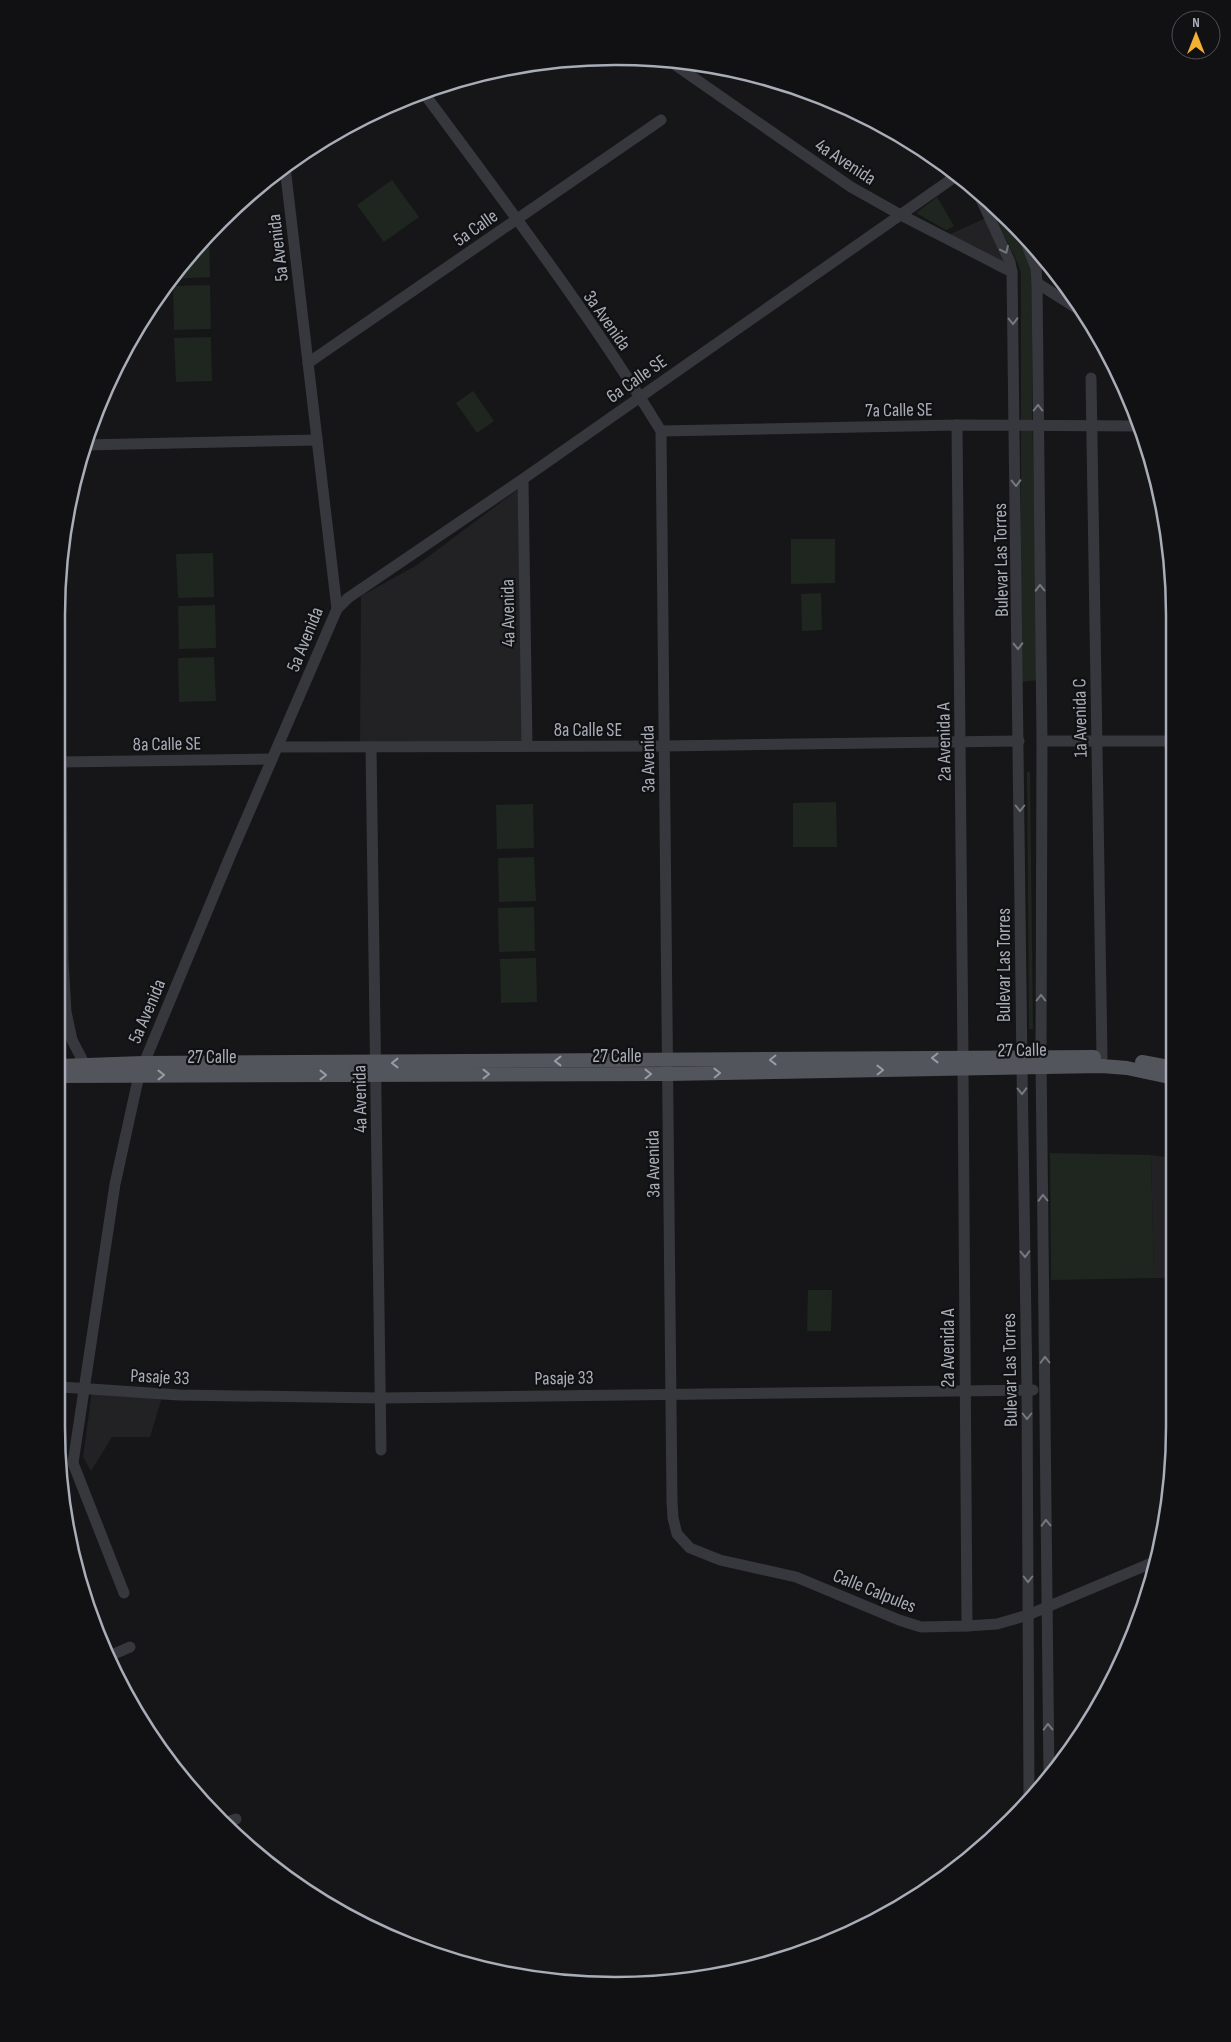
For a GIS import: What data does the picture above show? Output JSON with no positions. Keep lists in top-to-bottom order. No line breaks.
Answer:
{"streets":{"main road":["27 Calle"],"street":["4a Avenida","5a Calle","5a Avenida","3a Avenida","6a Calle SE","7a Calle SE","Bulevar Las Torres","1a Avenida C","8a Calle SE","2a Avenida A","Pasaje 33","Calle Calpules"]},"crossings":[["4a Avenida","6a Calle SE"],["4a Avenida","Bulevar Las Torres"],["4a Avenida","8a Calle SE"],["4a Avenida","27 Calle"],["4a Avenida","Pasaje 33"],["5a Calle","5a Avenida"],["5a Calle","3a Avenida"],["5a Avenida","6a Calle SE"],["5a Avenida","8a Calle SE"],["5a Avenida","27 Calle"],["5a Avenida","Pasaje 33"],["3a Avenida","6a Calle SE"],["3a Avenida","7a Calle SE"],["3a Avenida","8a Calle SE"],["3a Avenida","27 Calle"],["3a Avenida","Pasaje 33"],["3a Avenida","Calle Calpules"],["7a Calle SE","Bulevar Las Torres"],["7a Calle SE","1a Avenida C"],["7a Calle SE","2a Avenida A"],["Bulevar Las Torres","8a Calle SE"],["Bulevar Las Torres","27 Calle"],["Bulevar Las Torres","Pasaje 33"],["Bulevar Las Torres","Calle Calpules"],["1a Avenida C","27 Calle"],["8a Calle SE","2a Avenida A"],["2a Avenida A","27 Calle"],["2a Avenida A","Pasaje 33"],["2a Avenida A","Calle Calpules"]],"north":"top"}
